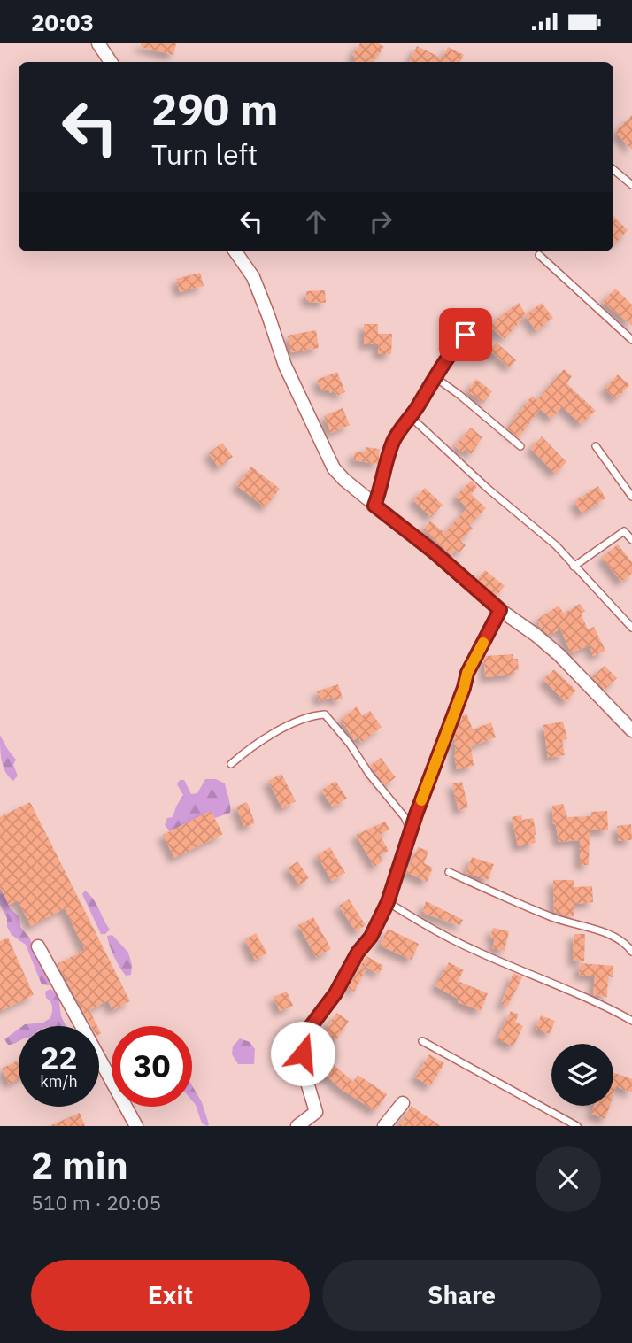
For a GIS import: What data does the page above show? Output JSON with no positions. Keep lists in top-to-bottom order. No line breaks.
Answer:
{"page":{"status":"20:03","turn":["290 m","Turn left"],"speed":"22 km/h","limit":"30","heading":["2 min","510 m · 20:05"],"buttons":["Exit","Share"]}}
